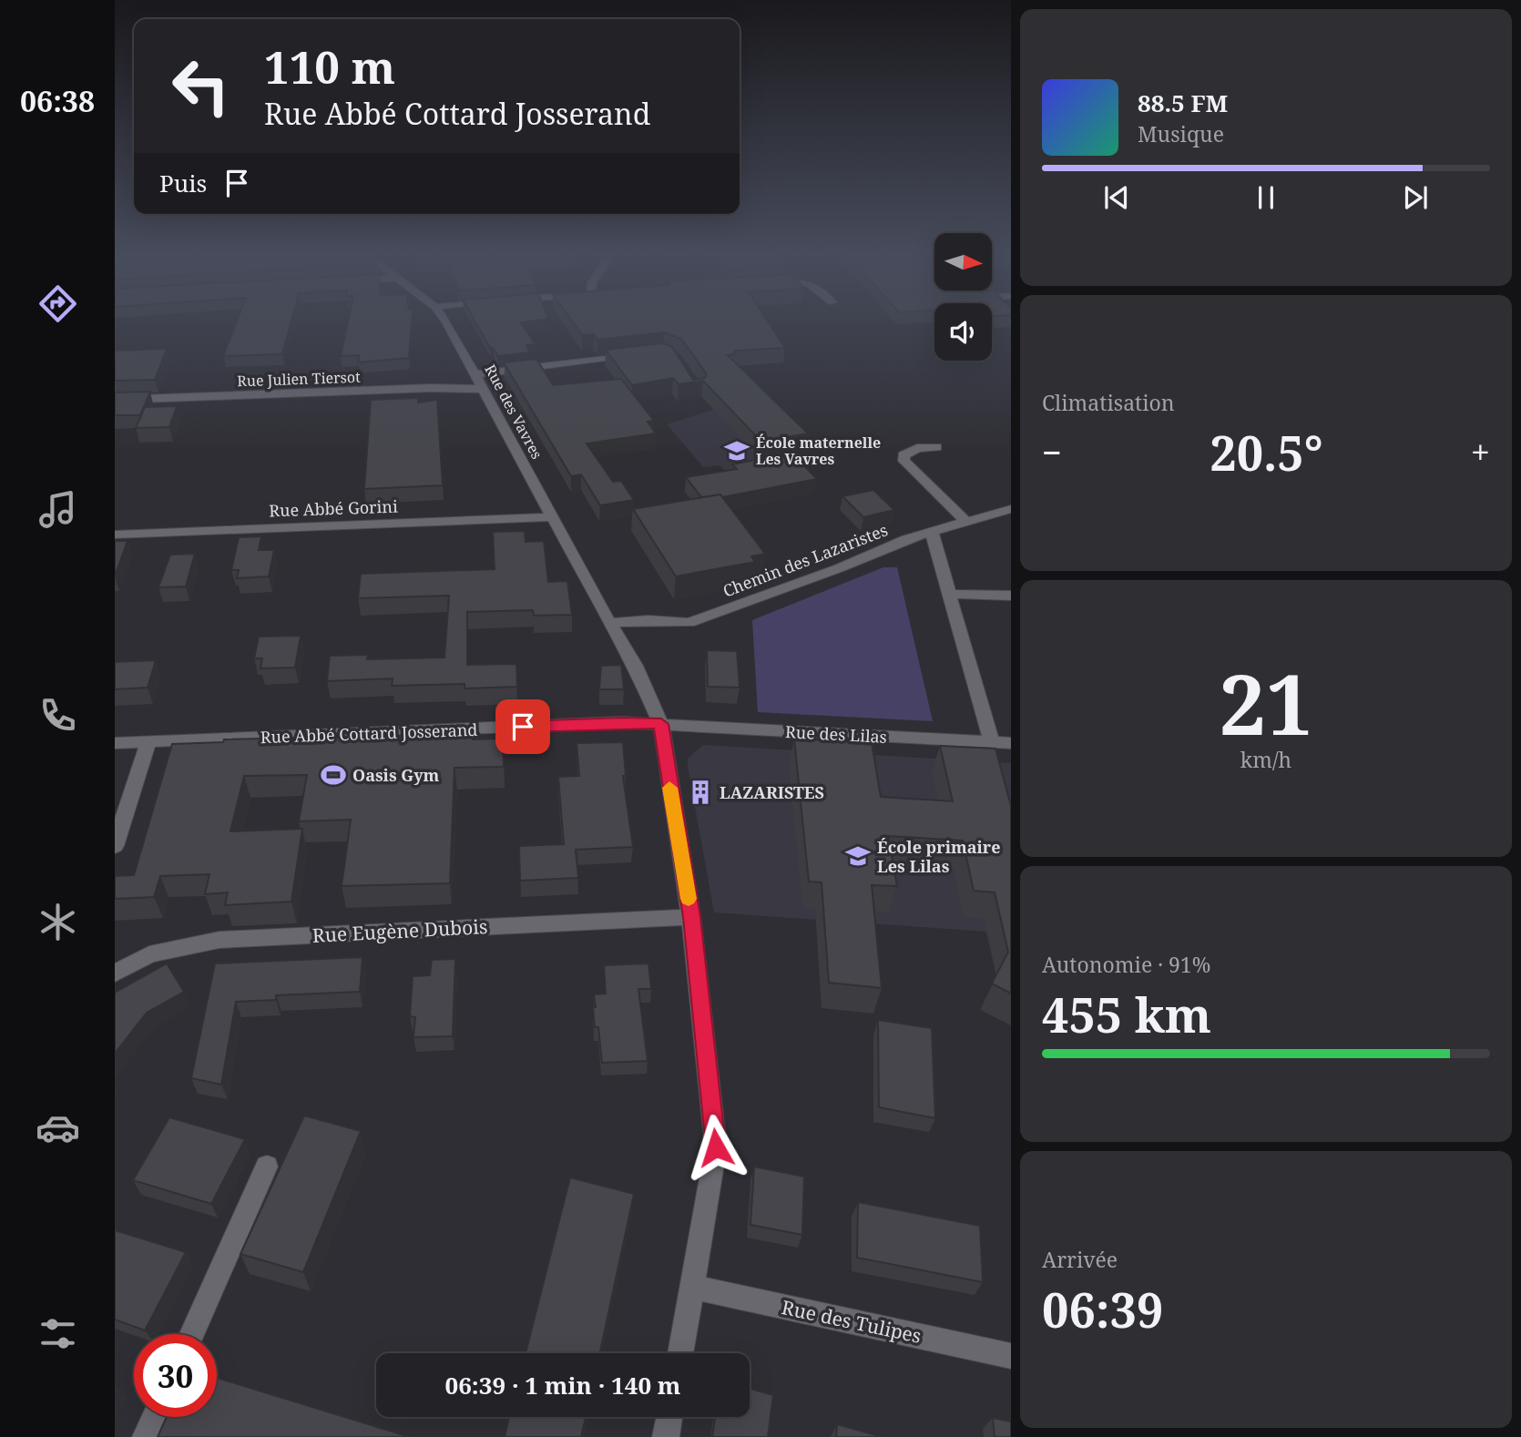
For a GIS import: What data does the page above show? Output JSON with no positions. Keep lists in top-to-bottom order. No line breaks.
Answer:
{"streets":{"street":["Rue Julien Tiersot","Rue des Vavres","Rue Abbé Gorini","Chemin des Lazaristes","Rue Abbé Cottard Josserand","Rue des Lilas","Rue Eugène Dubois","Rue des Tulipes"]},"crossings":[["Rue Julien Tiersot","Rue des Vavres"],["Rue des Vavres","Rue Abbé Gorini"],["Rue des Vavres","Chemin des Lazaristes"],["Rue des Vavres","Rue Abbé Cottard Josserand"],["Rue des Vavres","Rue des Lilas"],["Rue des Vavres","Rue Eugène Dubois"],["Rue des Vavres","Rue des Tulipes"],["Rue Abbé Cottard Josserand","Rue des Lilas"]],"places":{"school or university":["École maternelle Les Vavres","École primaire Les Lilas"],"sports":["Oasis Gym"],"building":["LAZARISTES"]},"north":"right","page":{"tabs":"06:38","turn":["110 m","Rue Abbé Cottard Josserand"],"song":["88.5 FM","Musique"],"then":"Puis","tile":["Climatisation",["21","km/h"],["Autonomie · 91%","455 km"],["Arrivée","06:39"]],"heat":["−","20.5°","+"],"limit":"30","trip":"06:39 · 1 min · 140 m"}}
